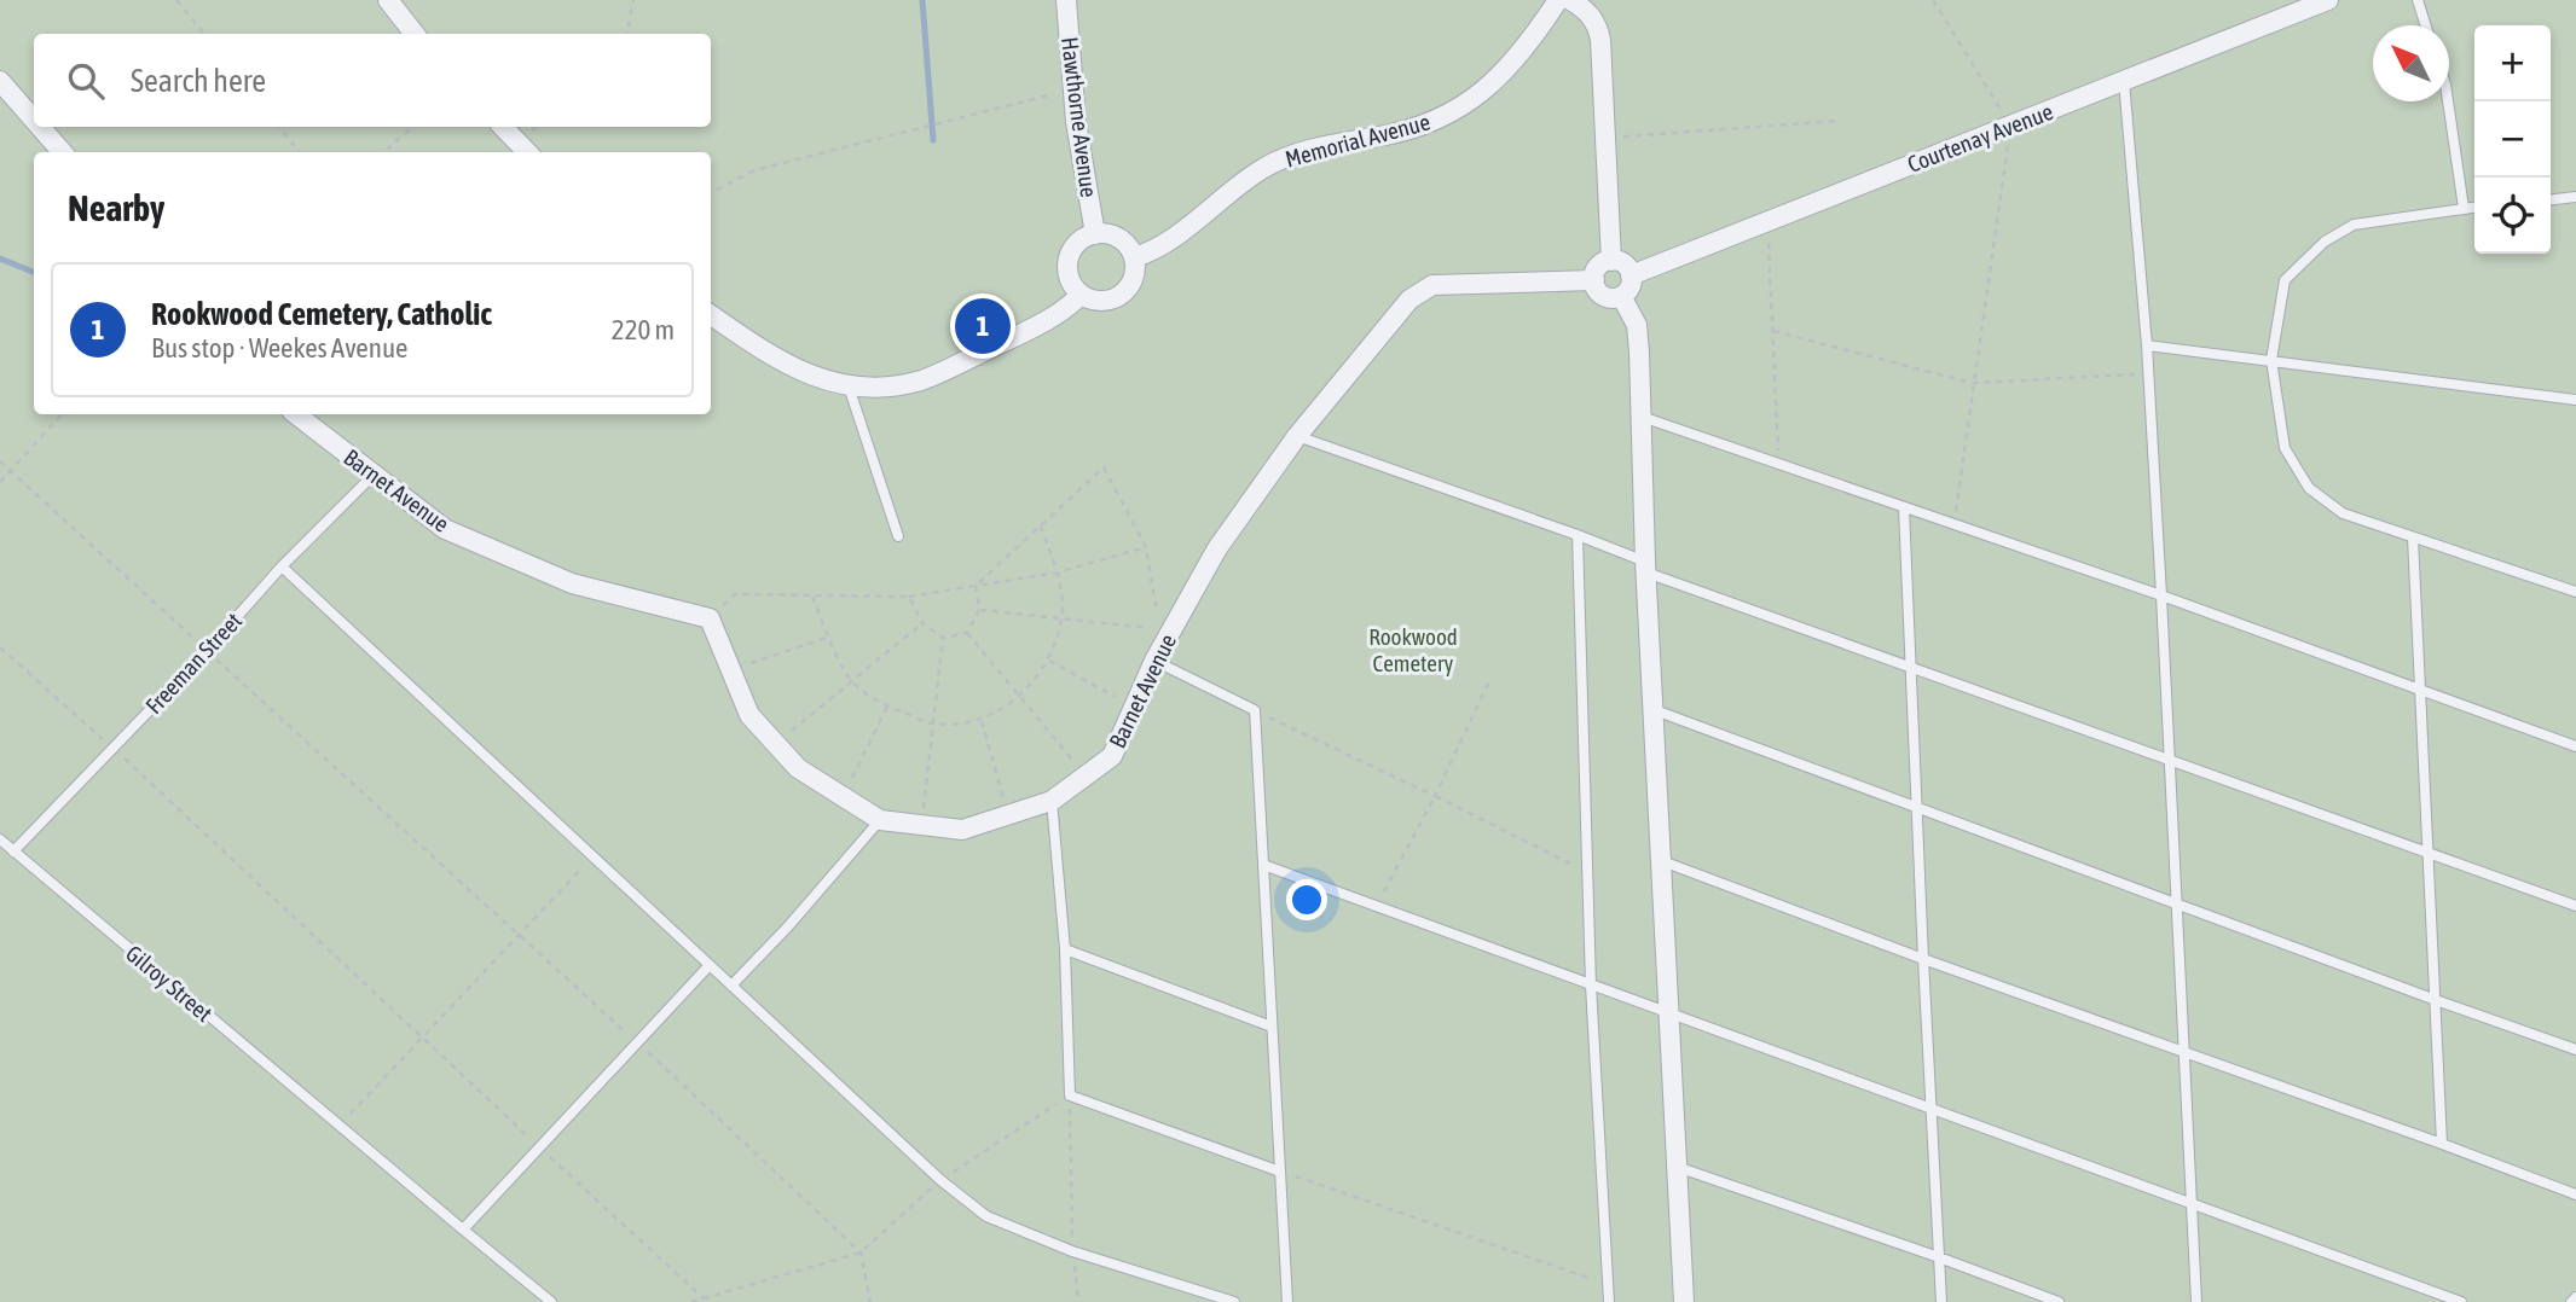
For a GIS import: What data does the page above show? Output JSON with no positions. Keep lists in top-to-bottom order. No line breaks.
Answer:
{"streets":{"street":["Hawthorne Avenue","Courtenay Avenue","Memorial Avenue","Barnet Avenue"],"lane":["Freeman Street","Gilroy Street"]},"crossings":[["Hawthorne Avenue","Memorial Avenue"],["Courtenay Avenue","Barnet Avenue"],["Barnet Avenue","Freeman Street"],["Freeman Street","Gilroy Street"]],"parks":["Rookwood Cemetery"],"north":"top left","page":{"map_buttons":["+","−"],"search":"Search here","heading":"Nearby","list":[{"mark":"1","name":"Rookwood Cemetery, Catholic","note":"Bus stop · Weekes Avenue","value":"220 m"}],"pins":"1"}}
